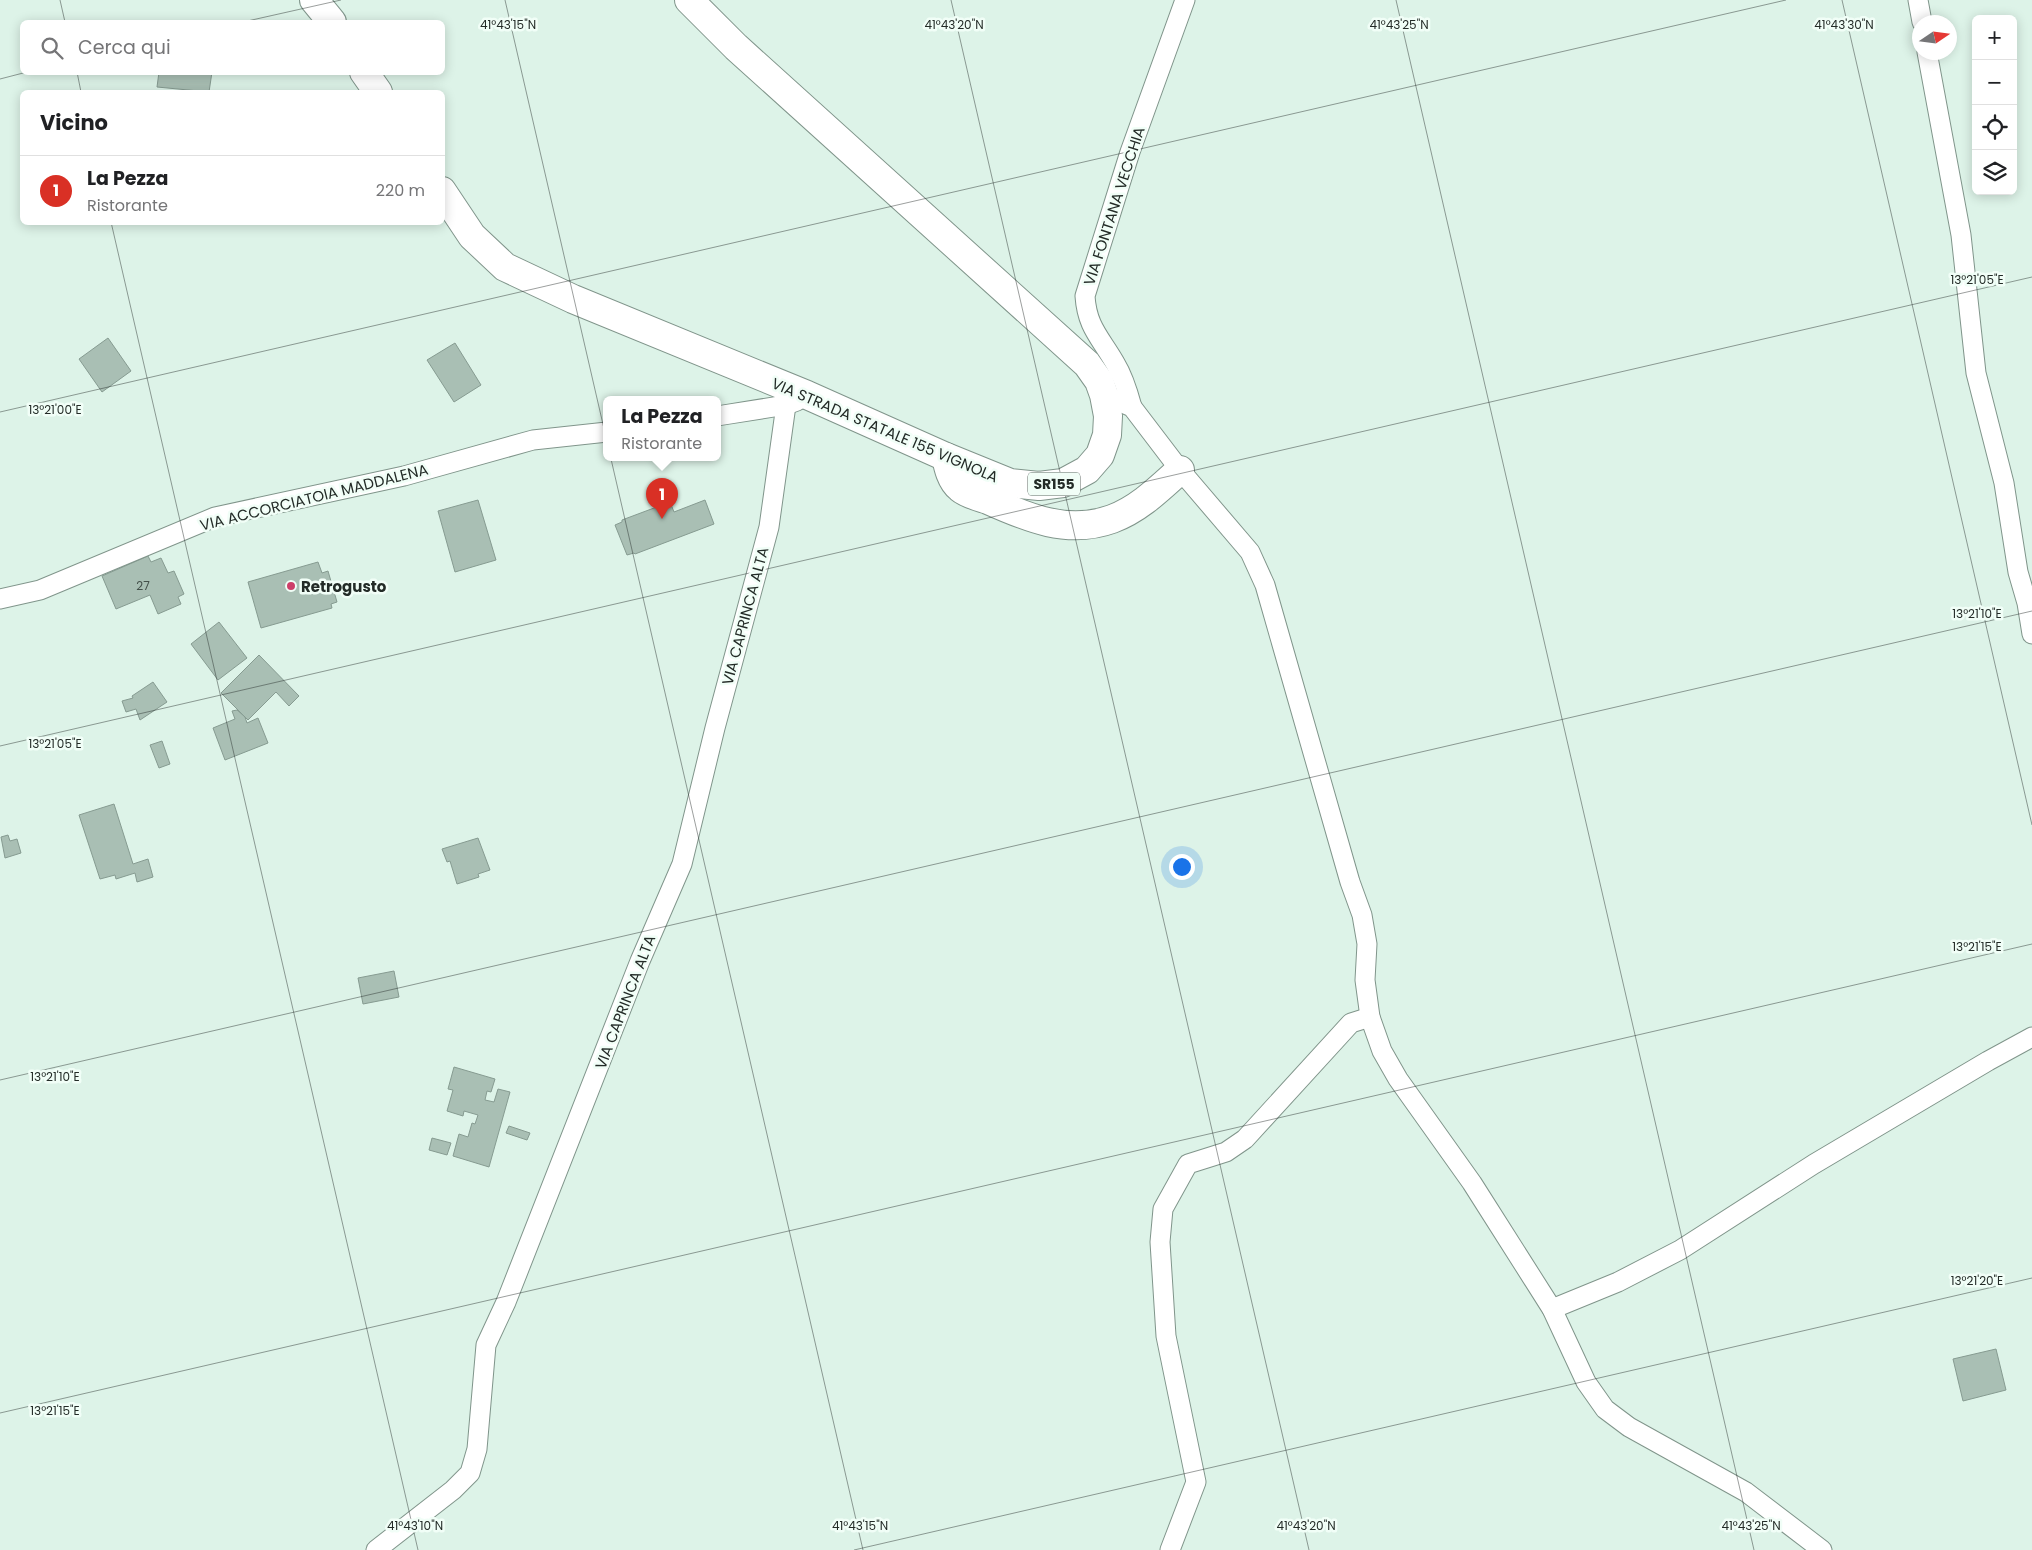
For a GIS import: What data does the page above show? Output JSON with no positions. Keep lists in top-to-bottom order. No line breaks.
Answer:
{"streets":{"main road":["VIA STRADA STATALE 155 VIGNOLA","SR155"],"street":["VIA FONTANA VECCHIA","VIA ACCORCIATOIA MADDALENA","VIA CAPRINCA ALTA"]},"crossings":[["VIA STRADA STATALE 155 VIGNOLA","VIA CAPRINCA ALTA"]],"places":["Retrogusto"],"house_numbers":["27"],"north":"right","page":{"map_buttons":["+","−"],"search":"Cerca qui","heading":"Vicino","list":[{"mark":"1","name":"La Pezza","note":"Ristorante","value":"220 m"}],"popup":["La Pezza","Ristorante"],"pins":"1"},"coordinates":["41°43'30\"N","41°43'15\"N","41°43'20\"N","41°43'25\"N","13°21'05\"E","13°21'00\"E","13°21'10\"E","13°21'15\"E","13°21'20\"E","41°43'10\"N"]}
